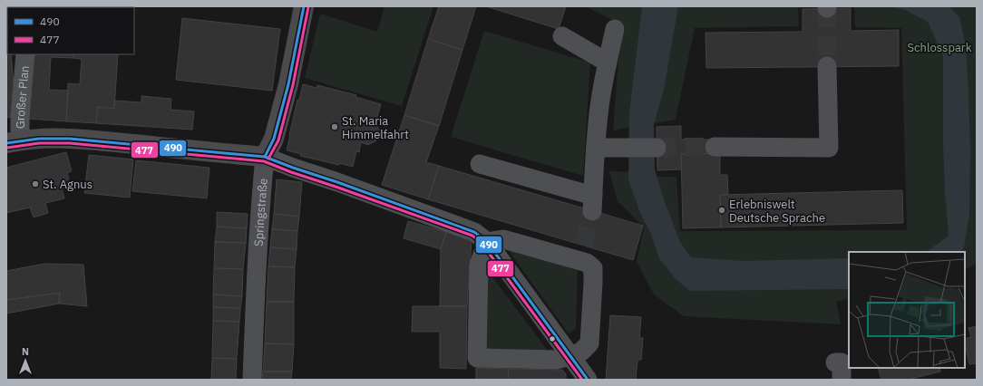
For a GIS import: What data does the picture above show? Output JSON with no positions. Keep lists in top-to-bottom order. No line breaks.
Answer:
{"streets":{"main road":["Springstraße"],"street":["Großer Plan"]},"parks":["Schlosspark"],"places":["St. Maria Himmelfahrt","St. Agnus","Erlebniswelt Deutsche Sprache"],"lines":["transit line 490","transit line 477"],"legend":["490","477"],"north":"top"}
